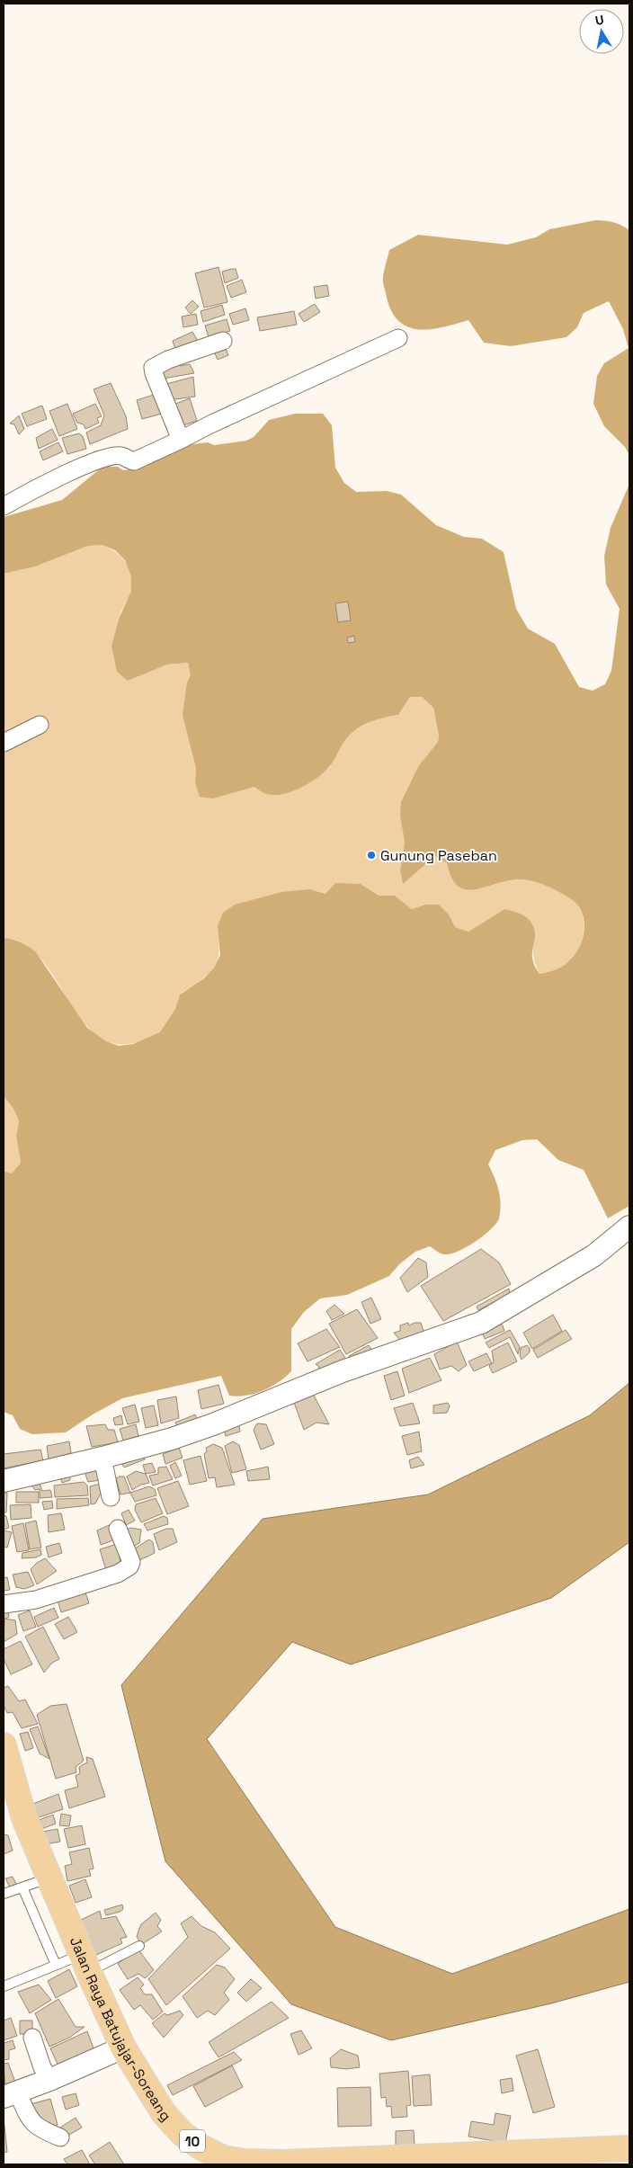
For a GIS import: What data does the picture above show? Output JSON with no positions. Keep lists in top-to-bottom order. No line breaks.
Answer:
{"streets":{"highway":["Jalan Raya Batujajar-Soreang","10"]},"places":["Gunung Paseban"],"north":"top"}
